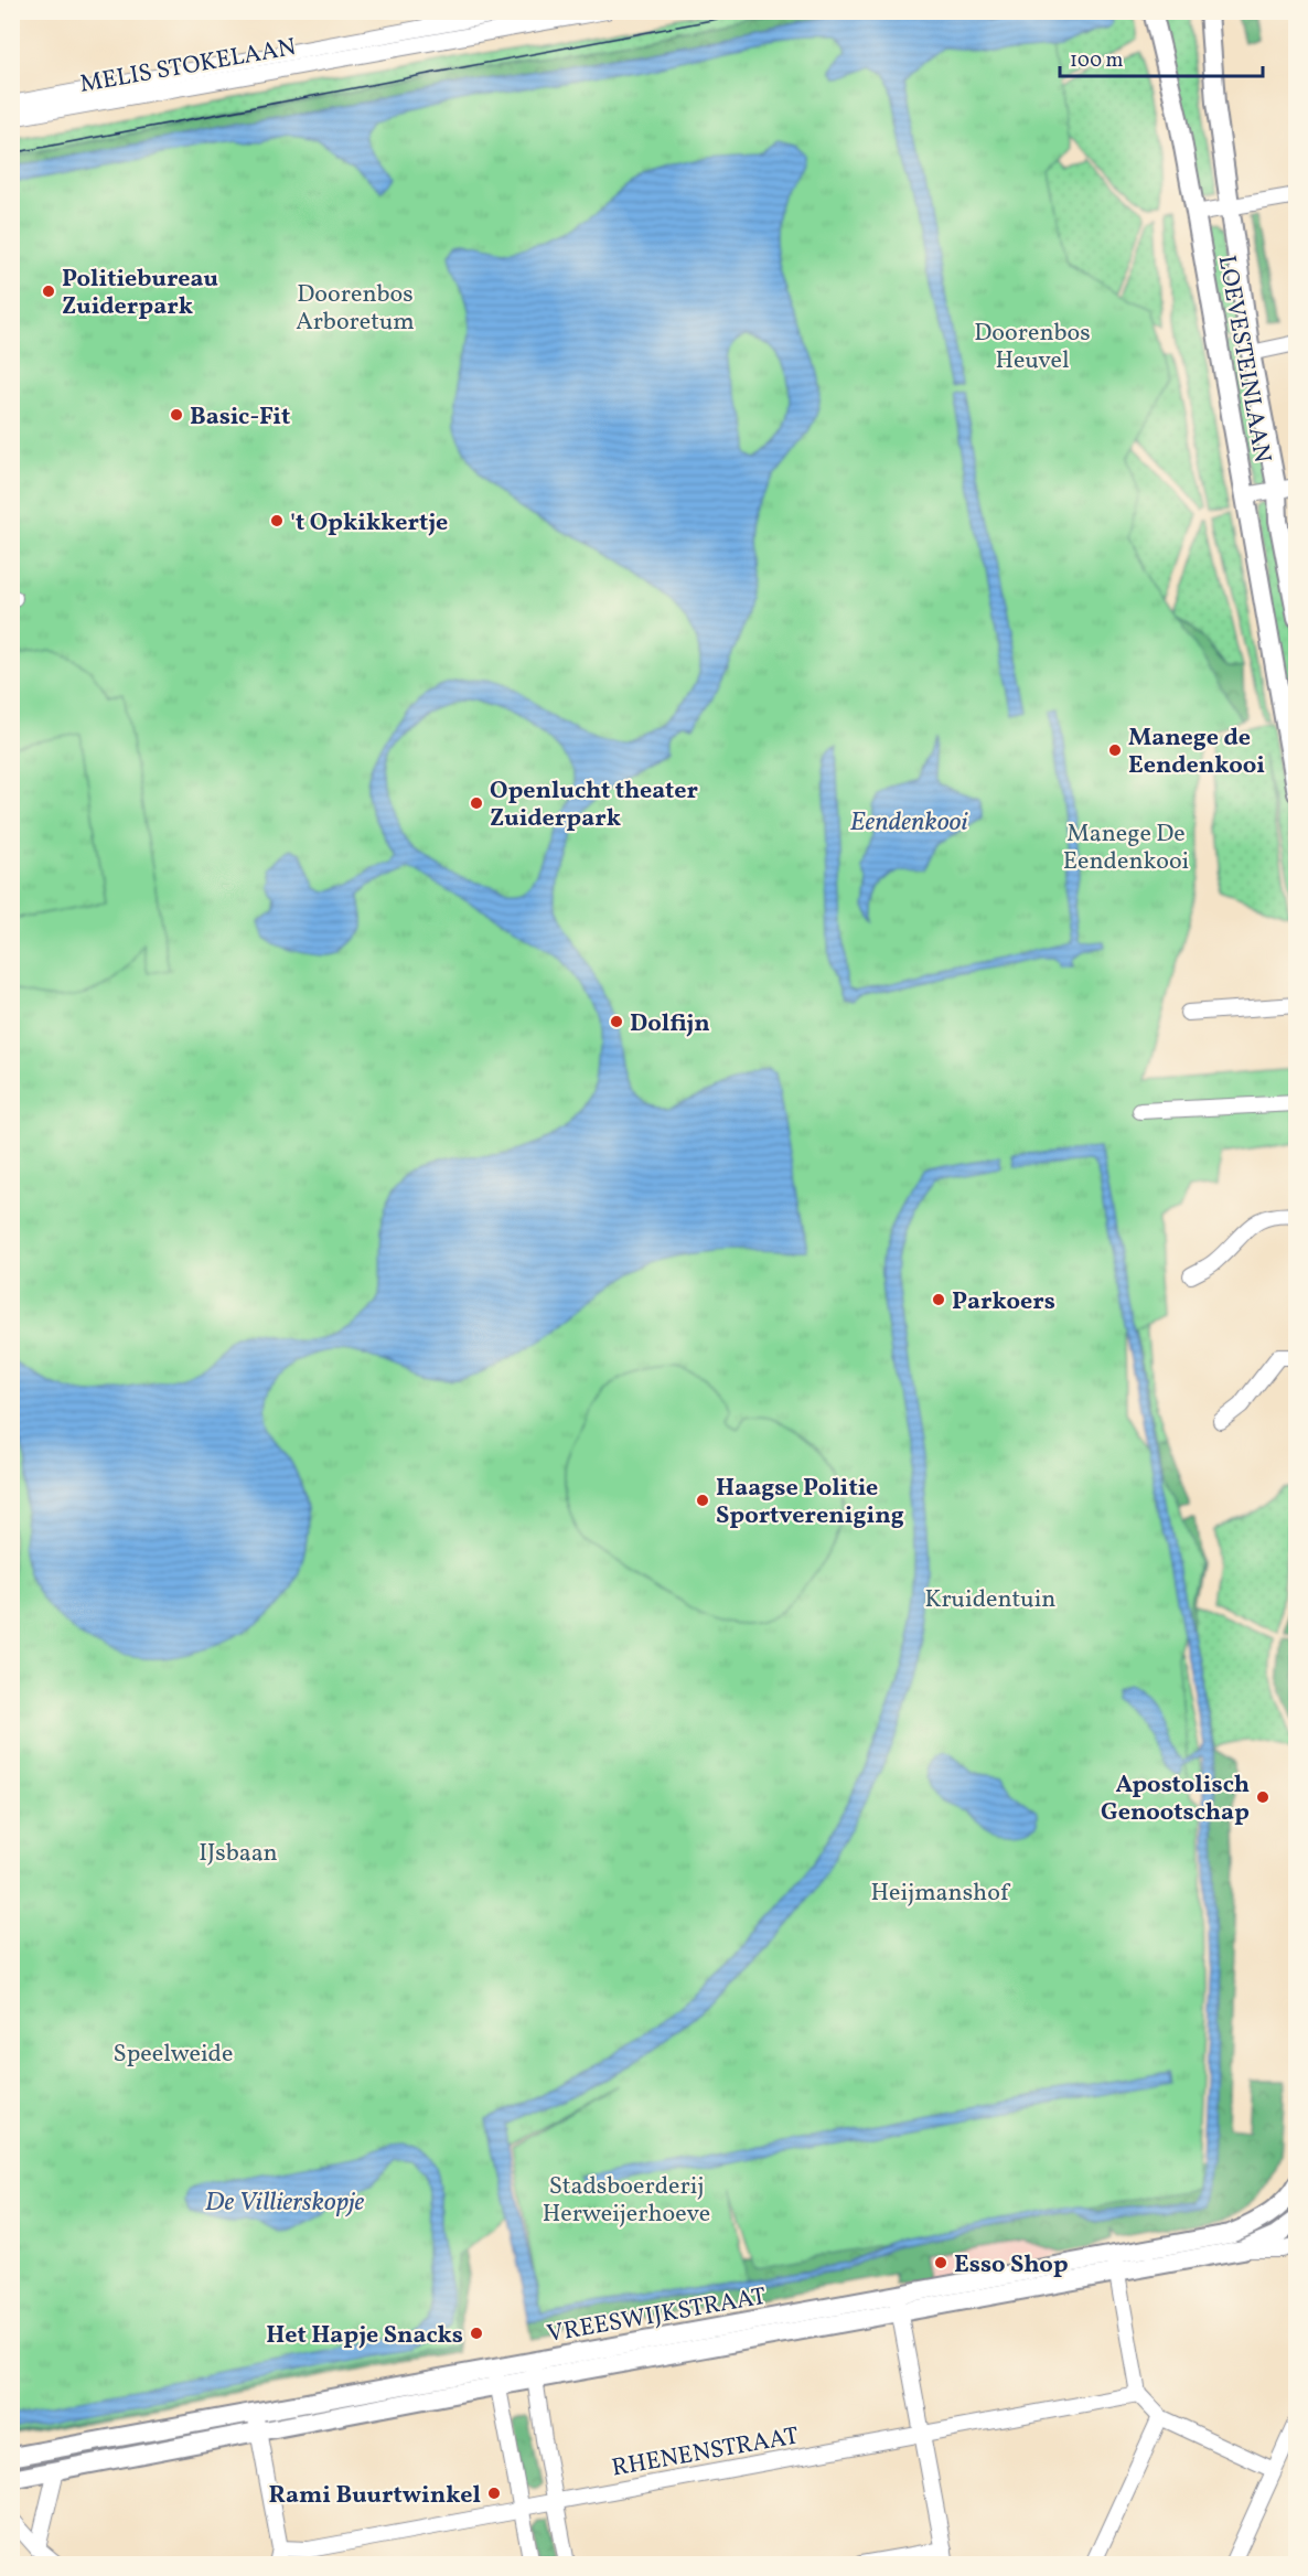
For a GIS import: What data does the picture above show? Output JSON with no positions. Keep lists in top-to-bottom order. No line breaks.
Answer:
{"streets":{"main road":["LOEVESTEINLAAN","VREESWIJKSTRAAT"],"street":["MELIS STOKELAAN","RHENENSTRAAT"]},"water":["Eendenkooi","De Villierskopje"],"parks":["Doorenbos Arboretum","Doorenbos Heuvel","Manege De Eendenkooi","Kruidentuin","IJsbaan","Heijmanshof","Speelweide","Stadsboerderij Herweijerhoeve"],"places":["Politiebureau Zuiderpark","Basic-Fit","'t Opkikkertje","Manege de Eendenkooi","Openlucht theater Zuiderpark","Dolfijn","Parkoers","Haagse Politie Sportvereniging","Apostolisch Genootschap","Esso Shop","Het Hapje Snacks","Rami Buurtwinkel"],"scale_bar":"100 m"}
